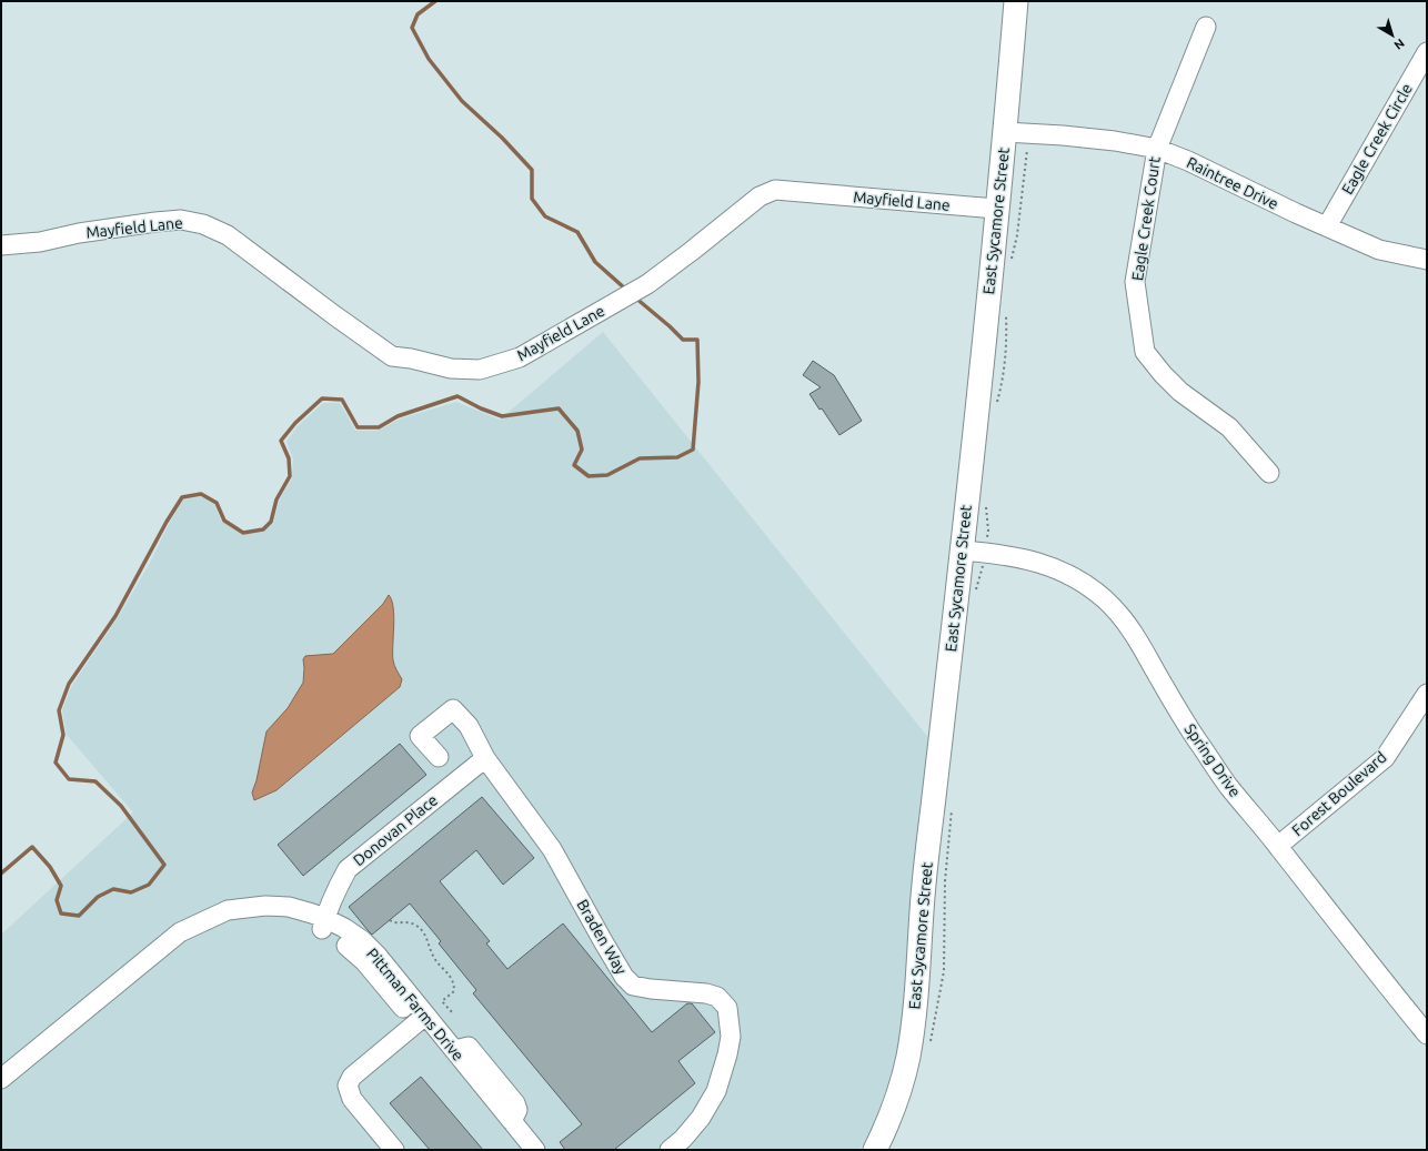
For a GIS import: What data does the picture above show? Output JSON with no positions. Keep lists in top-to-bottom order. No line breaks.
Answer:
{"streets":{"main road":["East Sycamore Street"],"street":["Eagle Creek Circle","Raintree Drive","Mayfield Lane","Eagle Creek Court","Spring Drive","Forest Boulevard","Donovan Place","Braden Way","Pittman Farms Drive"]},"crossings":[["Eagle Creek Circle","Raintree Drive"],["Raintree Drive","Eagle Creek Court"],["Raintree Drive","East Sycamore Street"],["Mayfield Lane","East Sycamore Street"],["East Sycamore Street","Spring Drive"],["Spring Drive","Forest Boulevard"],["Donovan Place","Braden Way"],["Donovan Place","Pittman Farms Drive"]],"north":"bottom right"}
